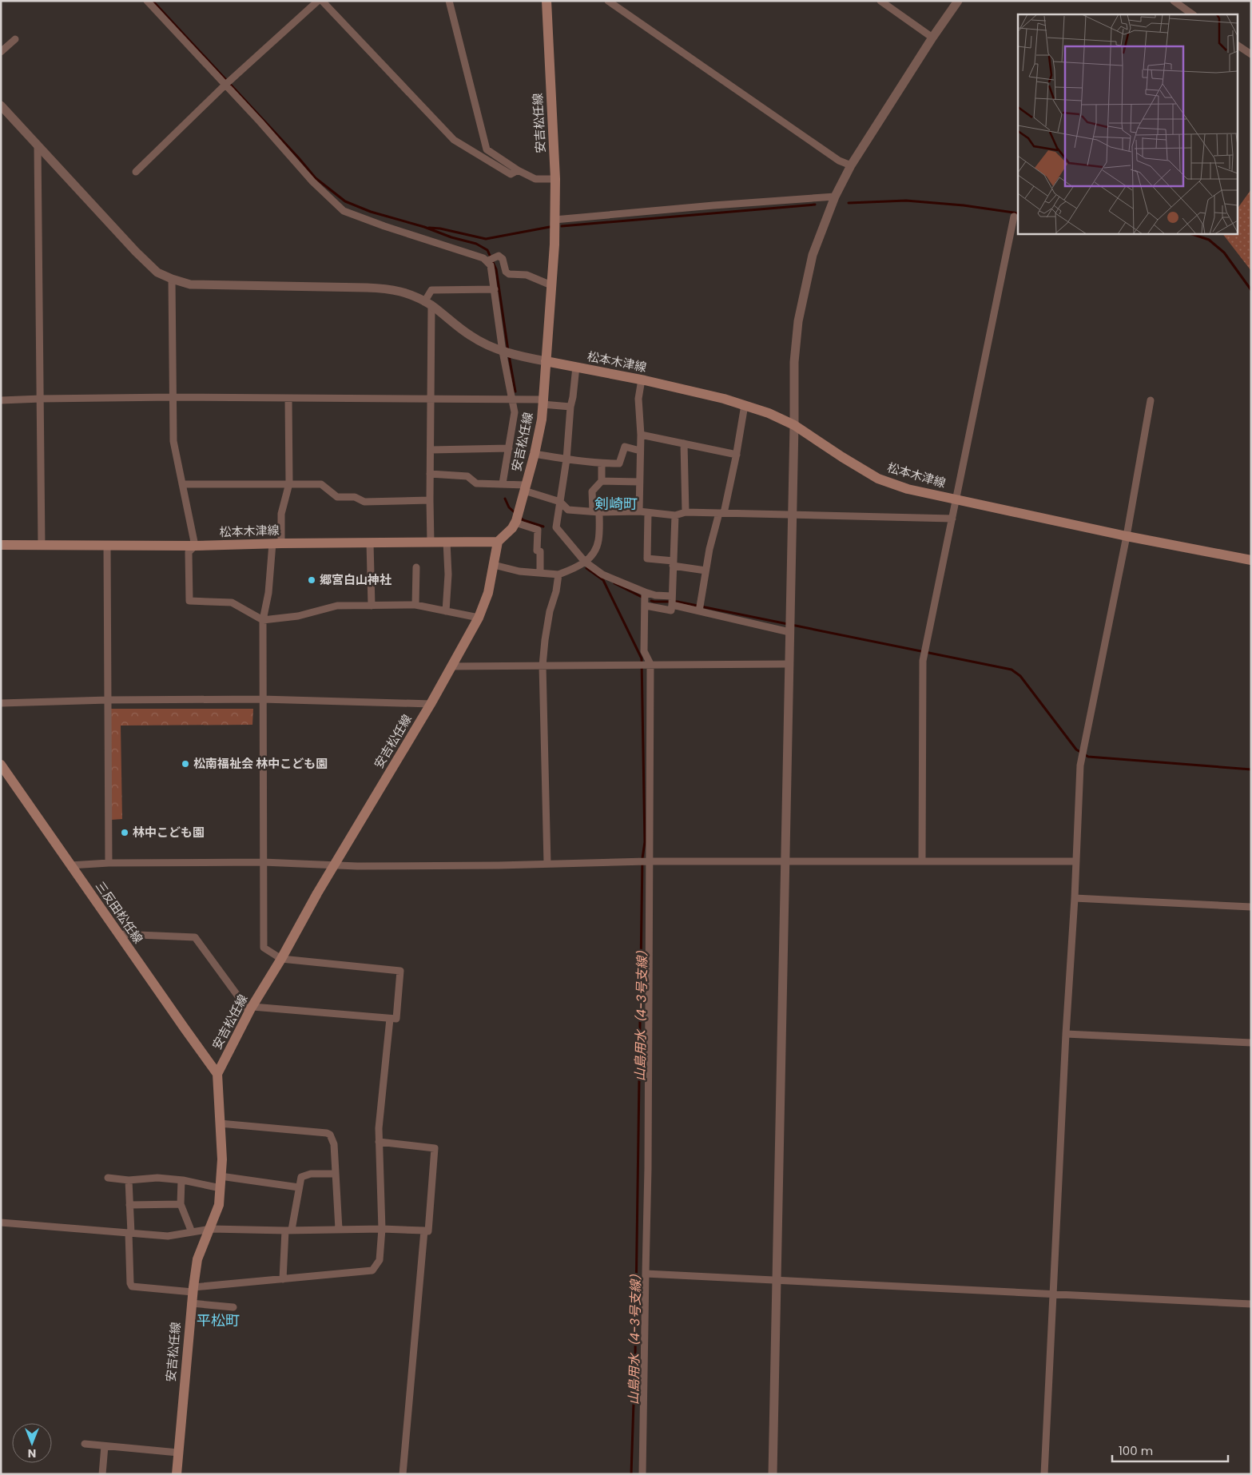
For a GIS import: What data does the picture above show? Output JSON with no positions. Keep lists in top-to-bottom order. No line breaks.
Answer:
{"streets":{"main road":["安吉松任線","松本木津線","三反田松任線"]},"crossings":[["安吉松任線","松本木津線"],["安吉松任線","三反田松任線"]],"districts":["剣崎町","平松町"],"water":["山島用水（4-3号支線）"],"places":["郷宮白山神社","松南福祉会 林中こども園","林中こども園"],"scale_bar":"100 m","north":"bottom"}
